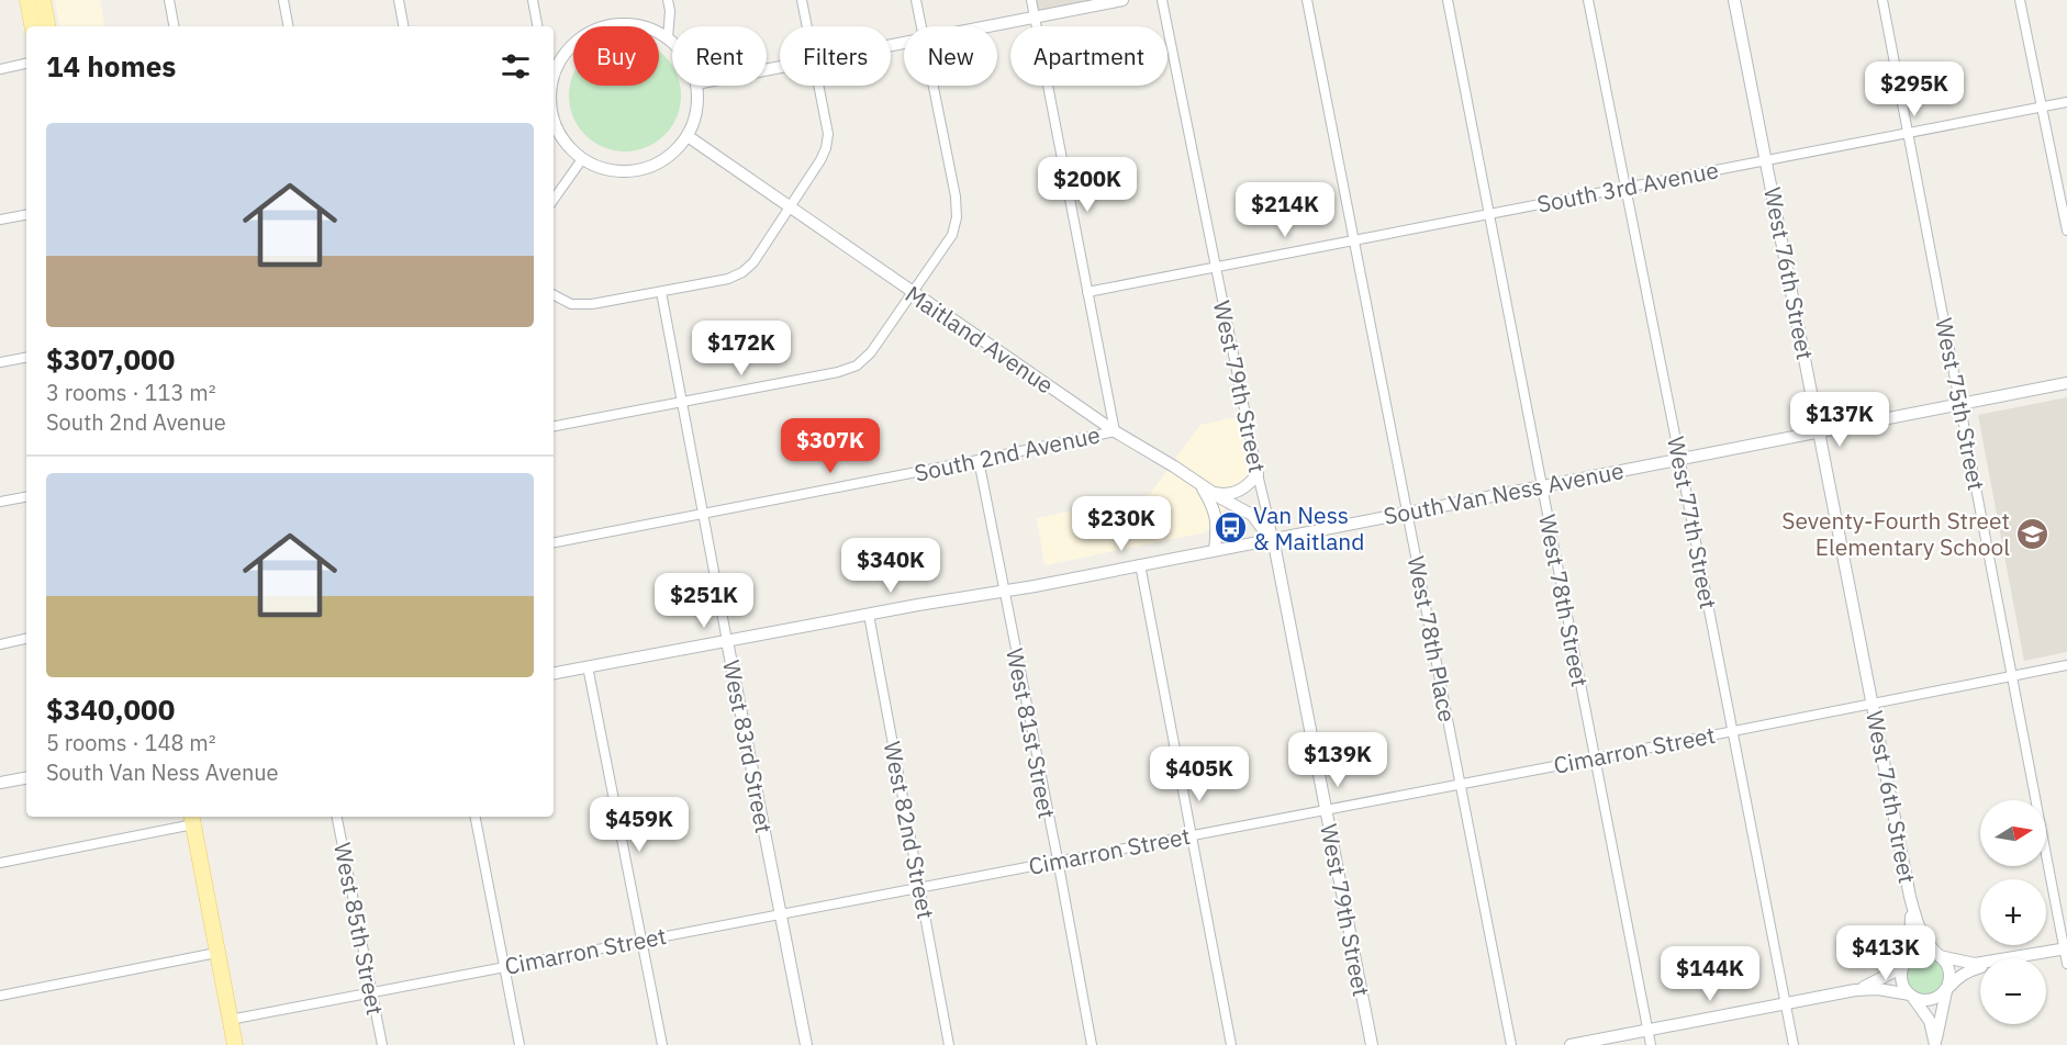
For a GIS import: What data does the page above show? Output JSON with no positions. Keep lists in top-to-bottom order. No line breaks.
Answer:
{"streets":{"street":["South 3rd Avenue","West 76th Street","Maitland Avenue","West 79th Street","West 75th Street","South 2nd Avenue","South Van Ness Avenue","West 77th Street","West 78th Street","West 78th Place","West 81st Street","West 83rd Street","Cimarron Street","West 82nd Street","West 85th Street"]},"crossings":[["South 3rd Avenue","West 76th Street"],["South 3rd Avenue","West 79th Street"],["South 3rd Avenue","West 75th Street"],["South 3rd Avenue","West 77th Street"],["South 3rd Avenue","West 78th Street"],["South 3rd Avenue","West 78th Place"],["West 76th Street","South Van Ness Avenue"],["West 76th Street","Cimarron Street"],["Maitland Avenue","West 79th Street"],["Maitland Avenue","South 2nd Avenue"],["Maitland Avenue","South Van Ness Avenue"],["West 79th Street","South Van Ness Avenue"],["West 79th Street","Cimarron Street"],["West 75th Street","South Van Ness Avenue"],["West 75th Street","Cimarron Street"],["South 2nd Avenue","West 81st Street"],["South 2nd Avenue","West 83rd Street"],["South Van Ness Avenue","West 77th Street"],["South Van Ness Avenue","West 78th Street"],["South Van Ness Avenue","West 78th Place"],["South Van Ness Avenue","West 81st Street"],["South Van Ness Avenue","West 83rd Street"],["South Van Ness Avenue","West 82nd Street"],["West 77th Street","Cimarron Street"],["West 78th Street","Cimarron Street"],["West 78th Place","Cimarron Street"],["West 81st Street","Cimarron Street"],["West 83rd Street","Cimarron Street"],["Cimarron Street","West 82nd Street"],["Cimarron Street","West 85th Street"]],"places":{"bus stop":["Van Ness & Maitland"],"school or university":["Seventy-Fourth Street Elementary School"]},"north":"right","page":{"chip":["Buy","Rent","Filters","New","Apartment"],"heading":"14 homes","price":["$295K","$200K","$214K","$172K","$137K","$307K","$230K","$340K","$251K","$139K","$405K","$459K","$413K","$144K"],"list":[{"name":"$307,000","note":"3 rooms · 113 m² · South 2nd Avenue"},{"name":"$340,000","note":"5 rooms · 148 m² · South Van Ness Avenue"}],"map_buttons":["+","−"]}}
